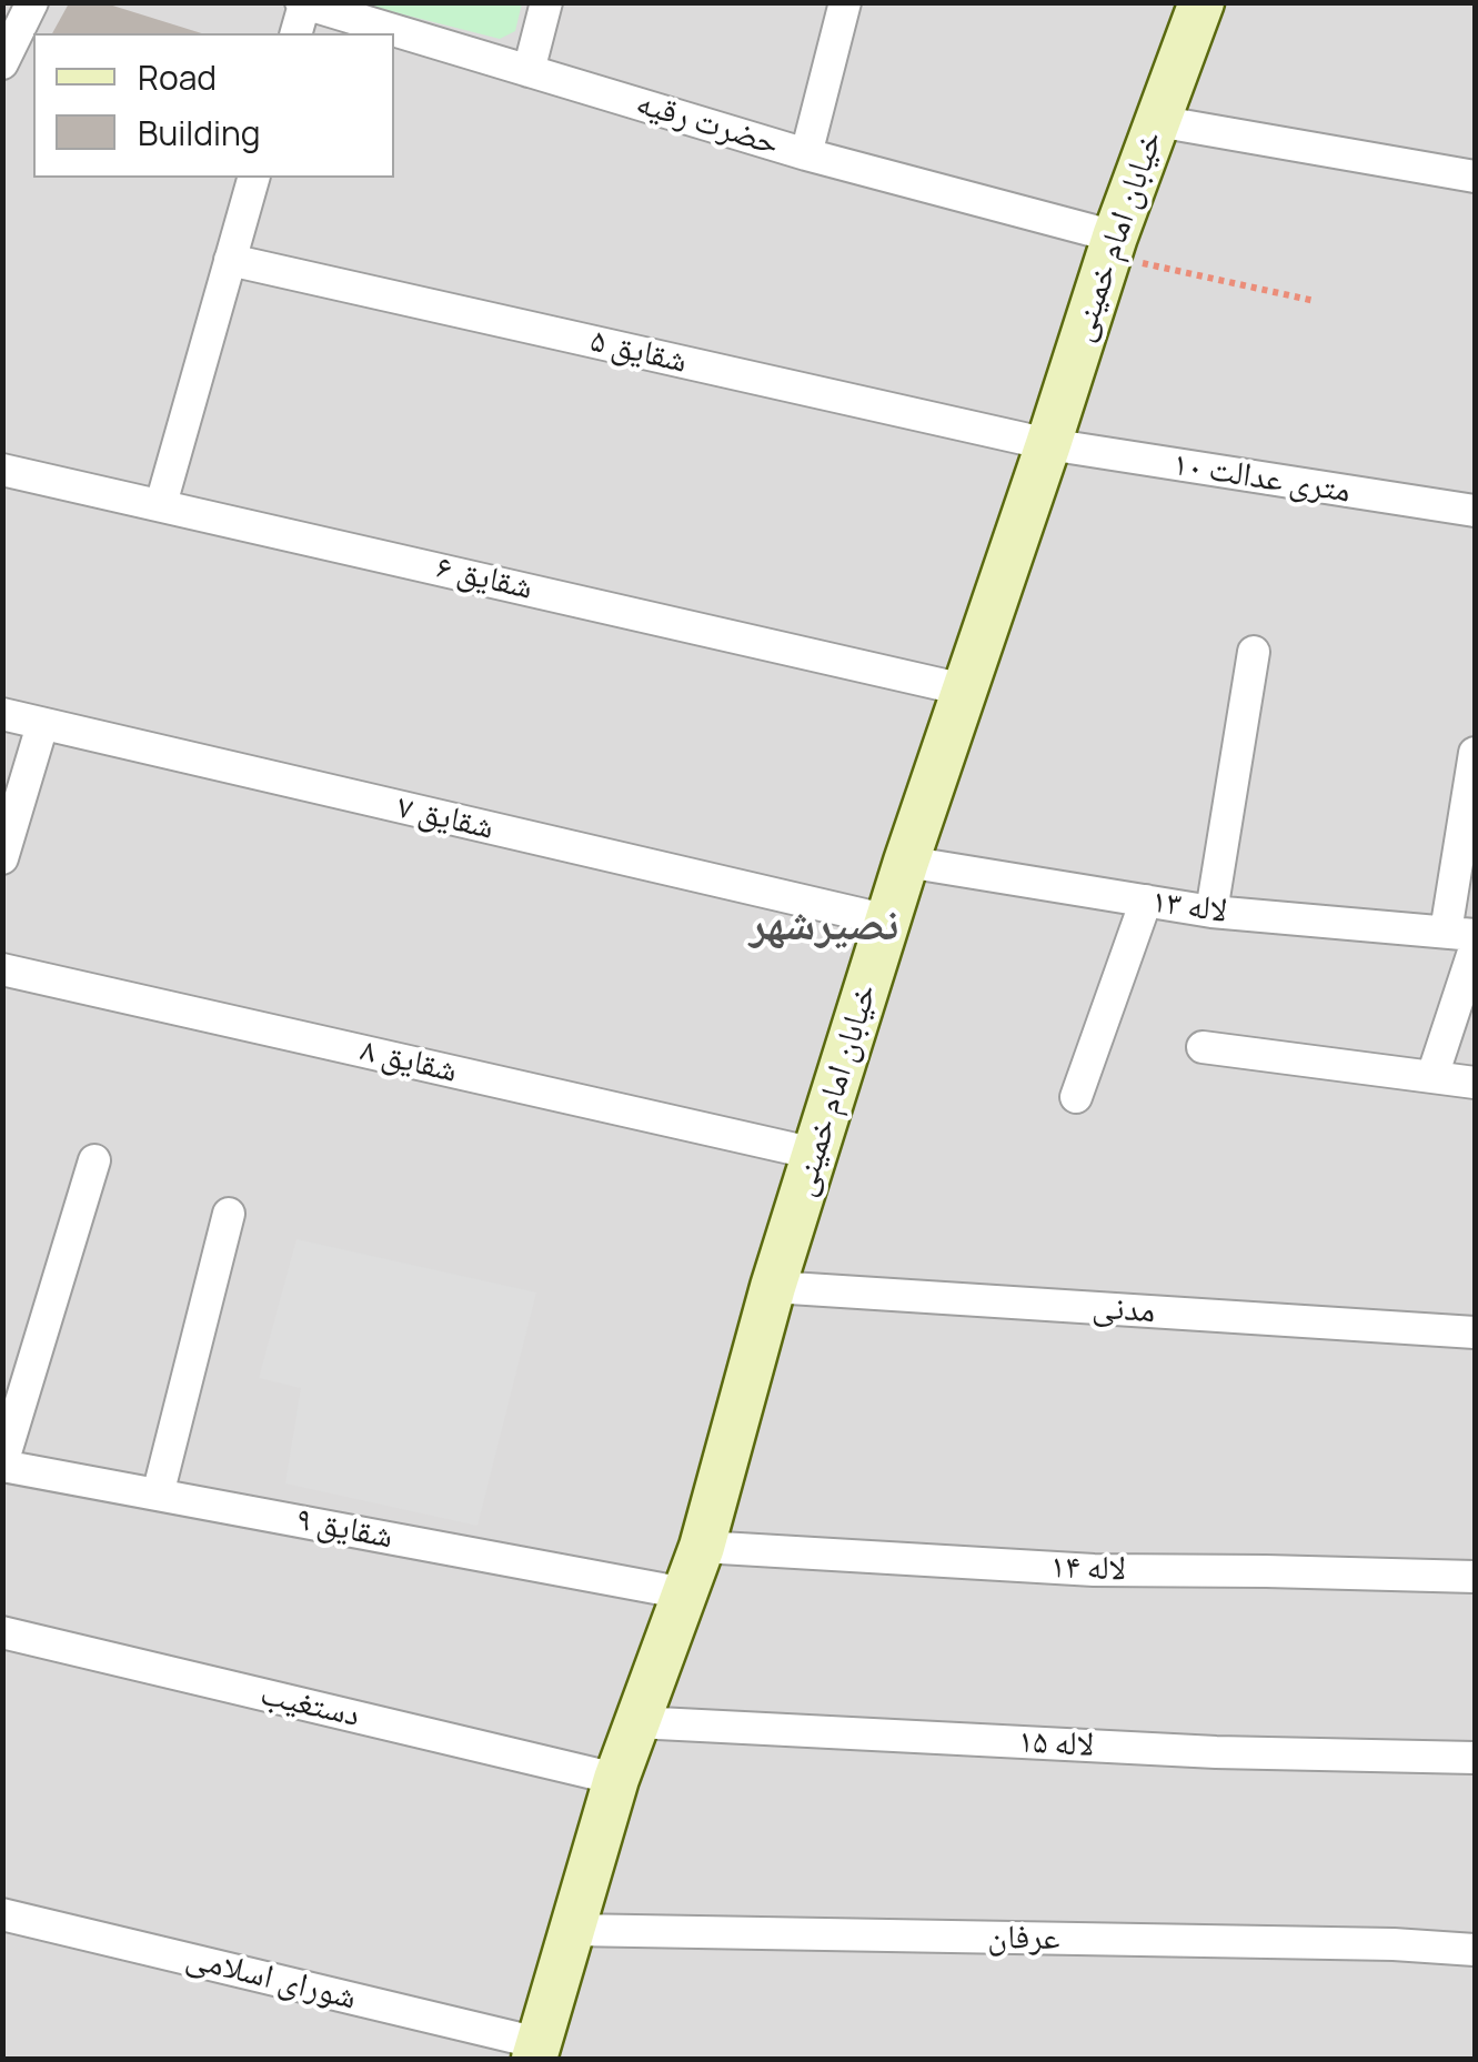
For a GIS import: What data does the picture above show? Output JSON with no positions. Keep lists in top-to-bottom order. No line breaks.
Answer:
{"streets":{"main road":["خیابان امام خمینی"],"street":["حضرت رقیه","شقایق ۵","۱۰ متری عدالت","شقایق ۶","شقایق ۷","لاله ۱۳","شقایق ۸","مدنی","شقایق ۹","لاله ۱۴","دستغیب","لاله ۱۵","عرفان","شورای اسلامی"]},"crossings":[["حضرت رقیه","خیابان امام خمینی"],["خیابان امام خمینی","شقایق ۵"],["خیابان امام خمینی","۱۰ متری عدالت"],["خیابان امام خمینی","شقایق ۶"],["خیابان امام خمینی","شقایق ۷"],["خیابان امام خمینی","لاله ۱۳"],["خیابان امام خمینی","شقایق ۸"],["خیابان امام خمینی","مدنی"],["خیابان امام خمینی","شقایق ۹"],["خیابان امام خمینی","لاله ۱۴"],["خیابان امام خمینی","دستغیب"],["خیابان امام خمینی","لاله ۱۵"],["خیابان امام خمینی","عرفان"],["خیابان امام خمینی","شورای اسلامی"],["شقایق ۵","۱۰ متری عدالت"]],"districts":["نصیرشهر"],"legend":["Road","Building"]}
